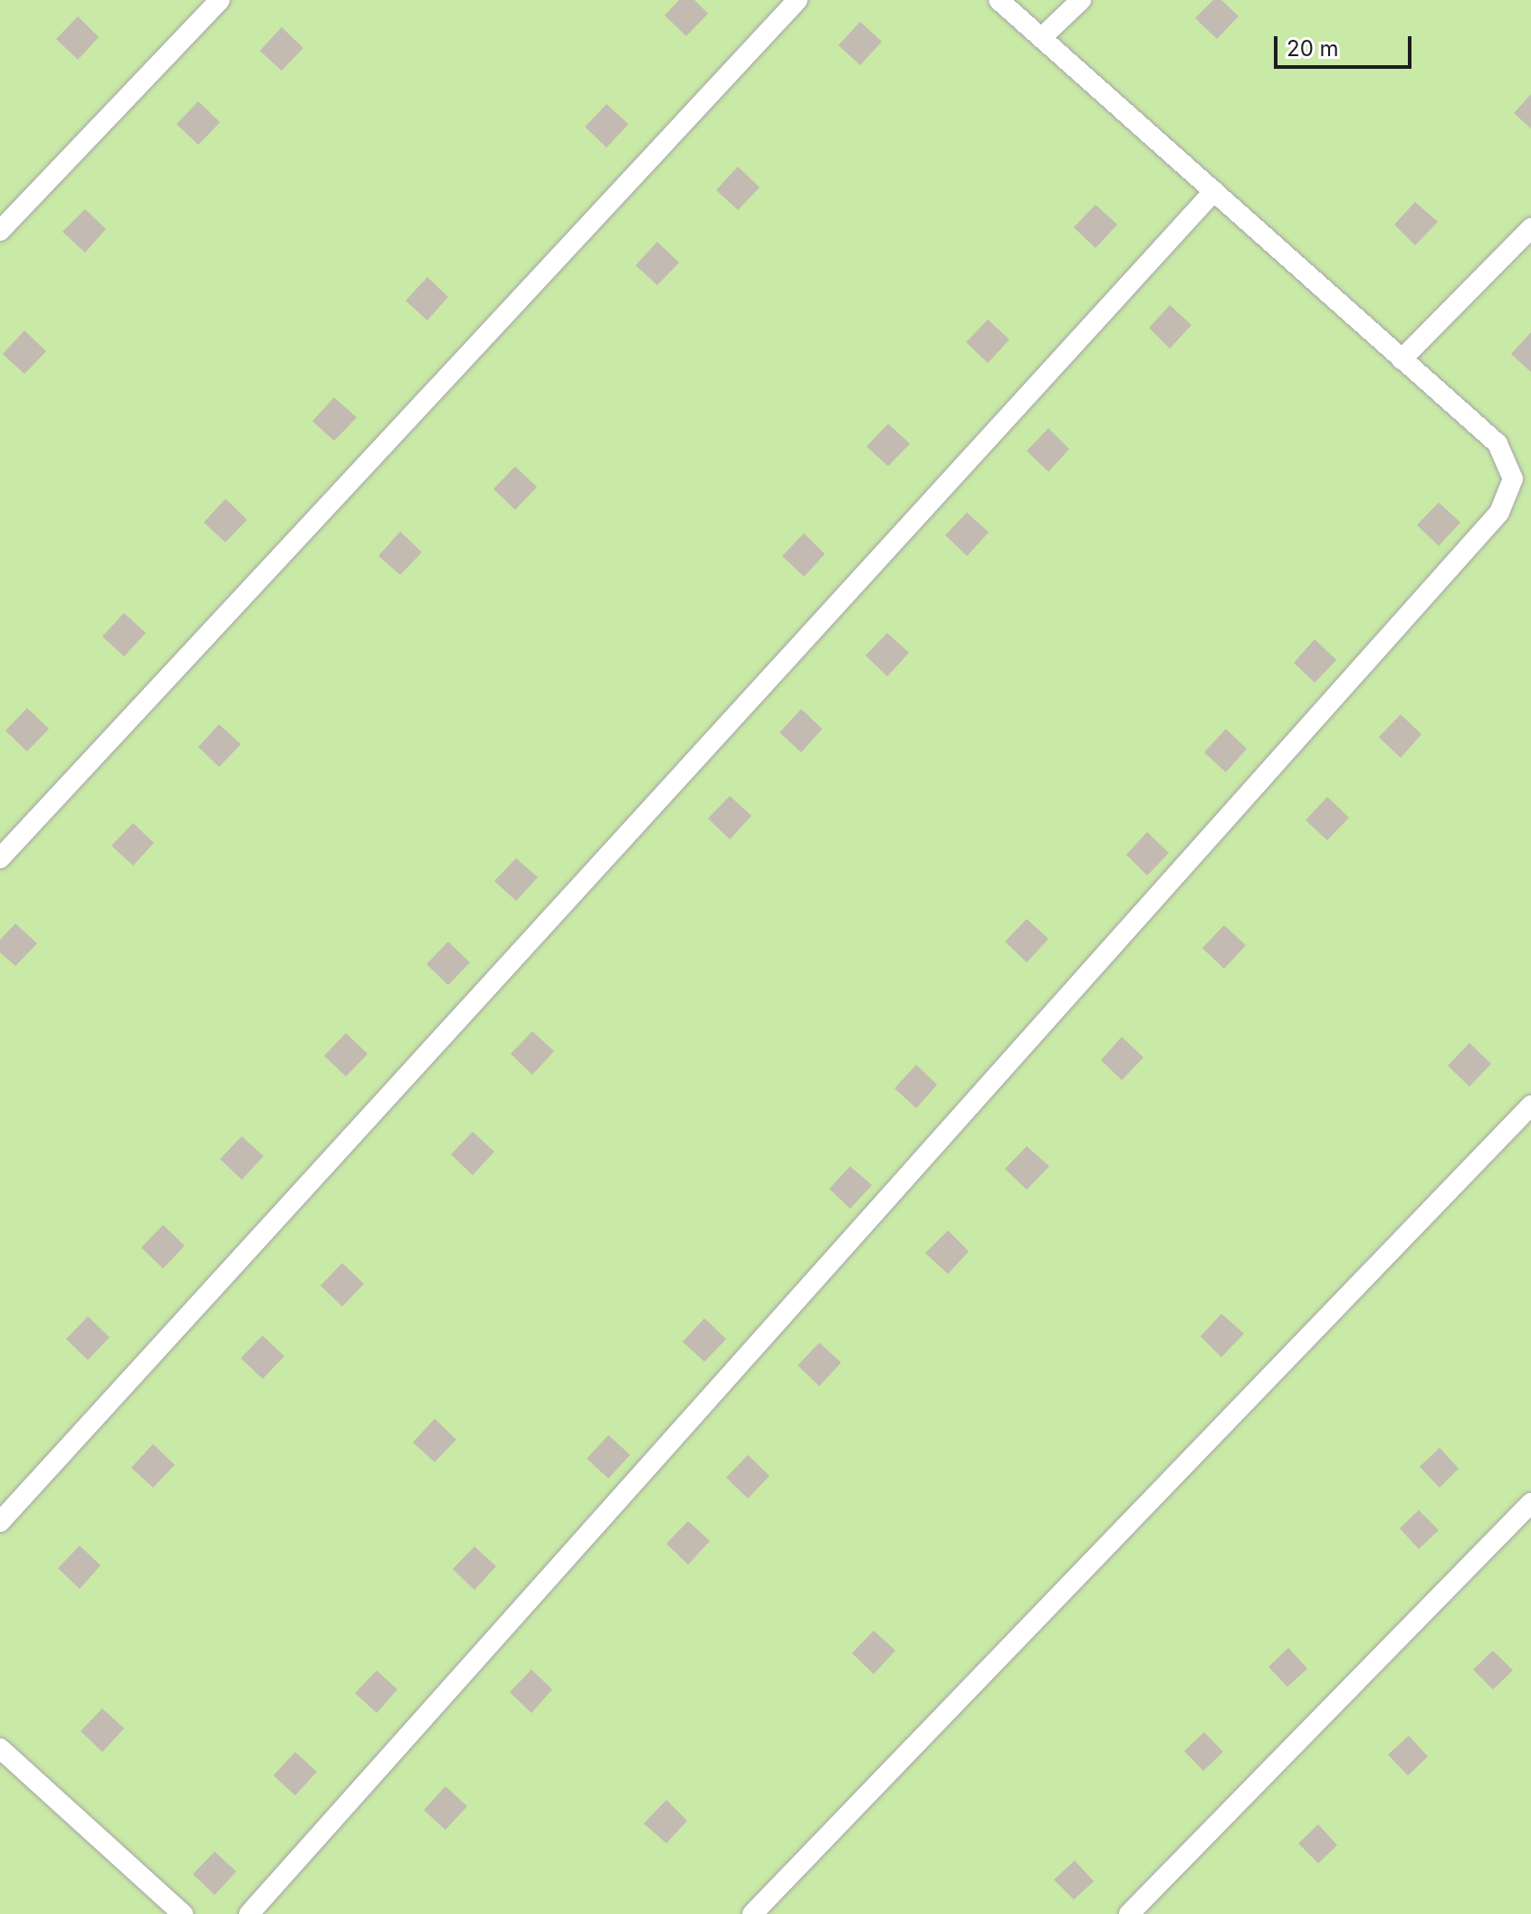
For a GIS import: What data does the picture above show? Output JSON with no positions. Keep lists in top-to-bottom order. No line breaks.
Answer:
{"scale_bar":"20 m"}
